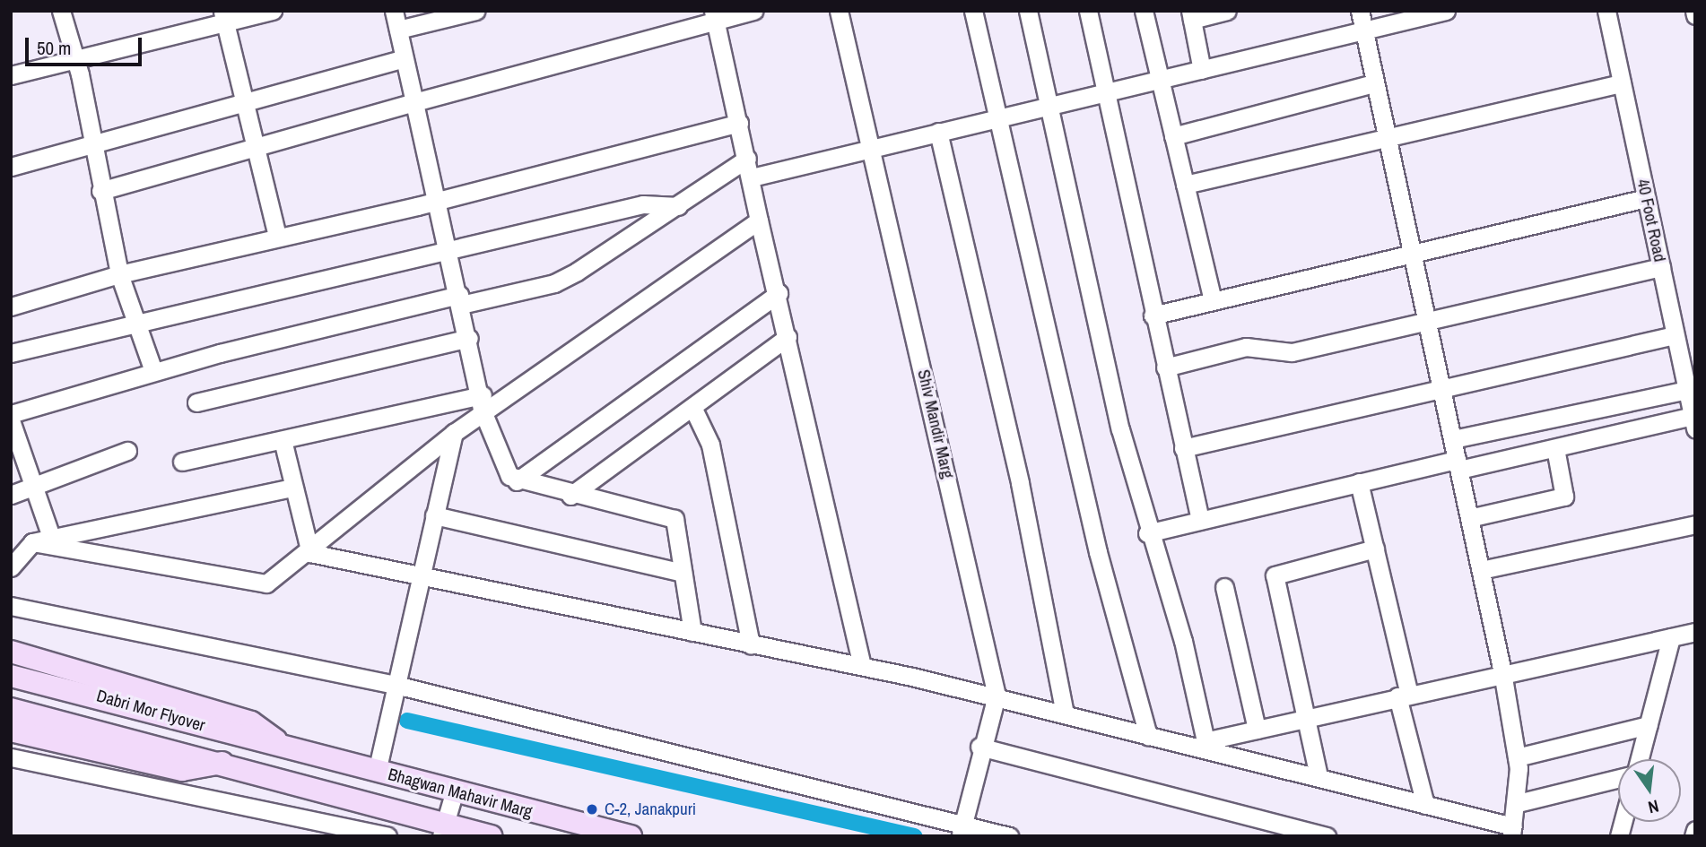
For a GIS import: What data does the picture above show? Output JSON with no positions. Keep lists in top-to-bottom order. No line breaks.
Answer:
{"streets":{"main road":["Dabri Mor Flyover","Bhagwan Mahavir Marg"],"street":["40 Foot Road","Shiv Mandir Marg"]},"crossings":[["Dabri Mor Flyover","Bhagwan Mahavir Marg"]],"places":["C-2, Janakpuri"],"scale_bar":"50 m","north":"bottom"}
